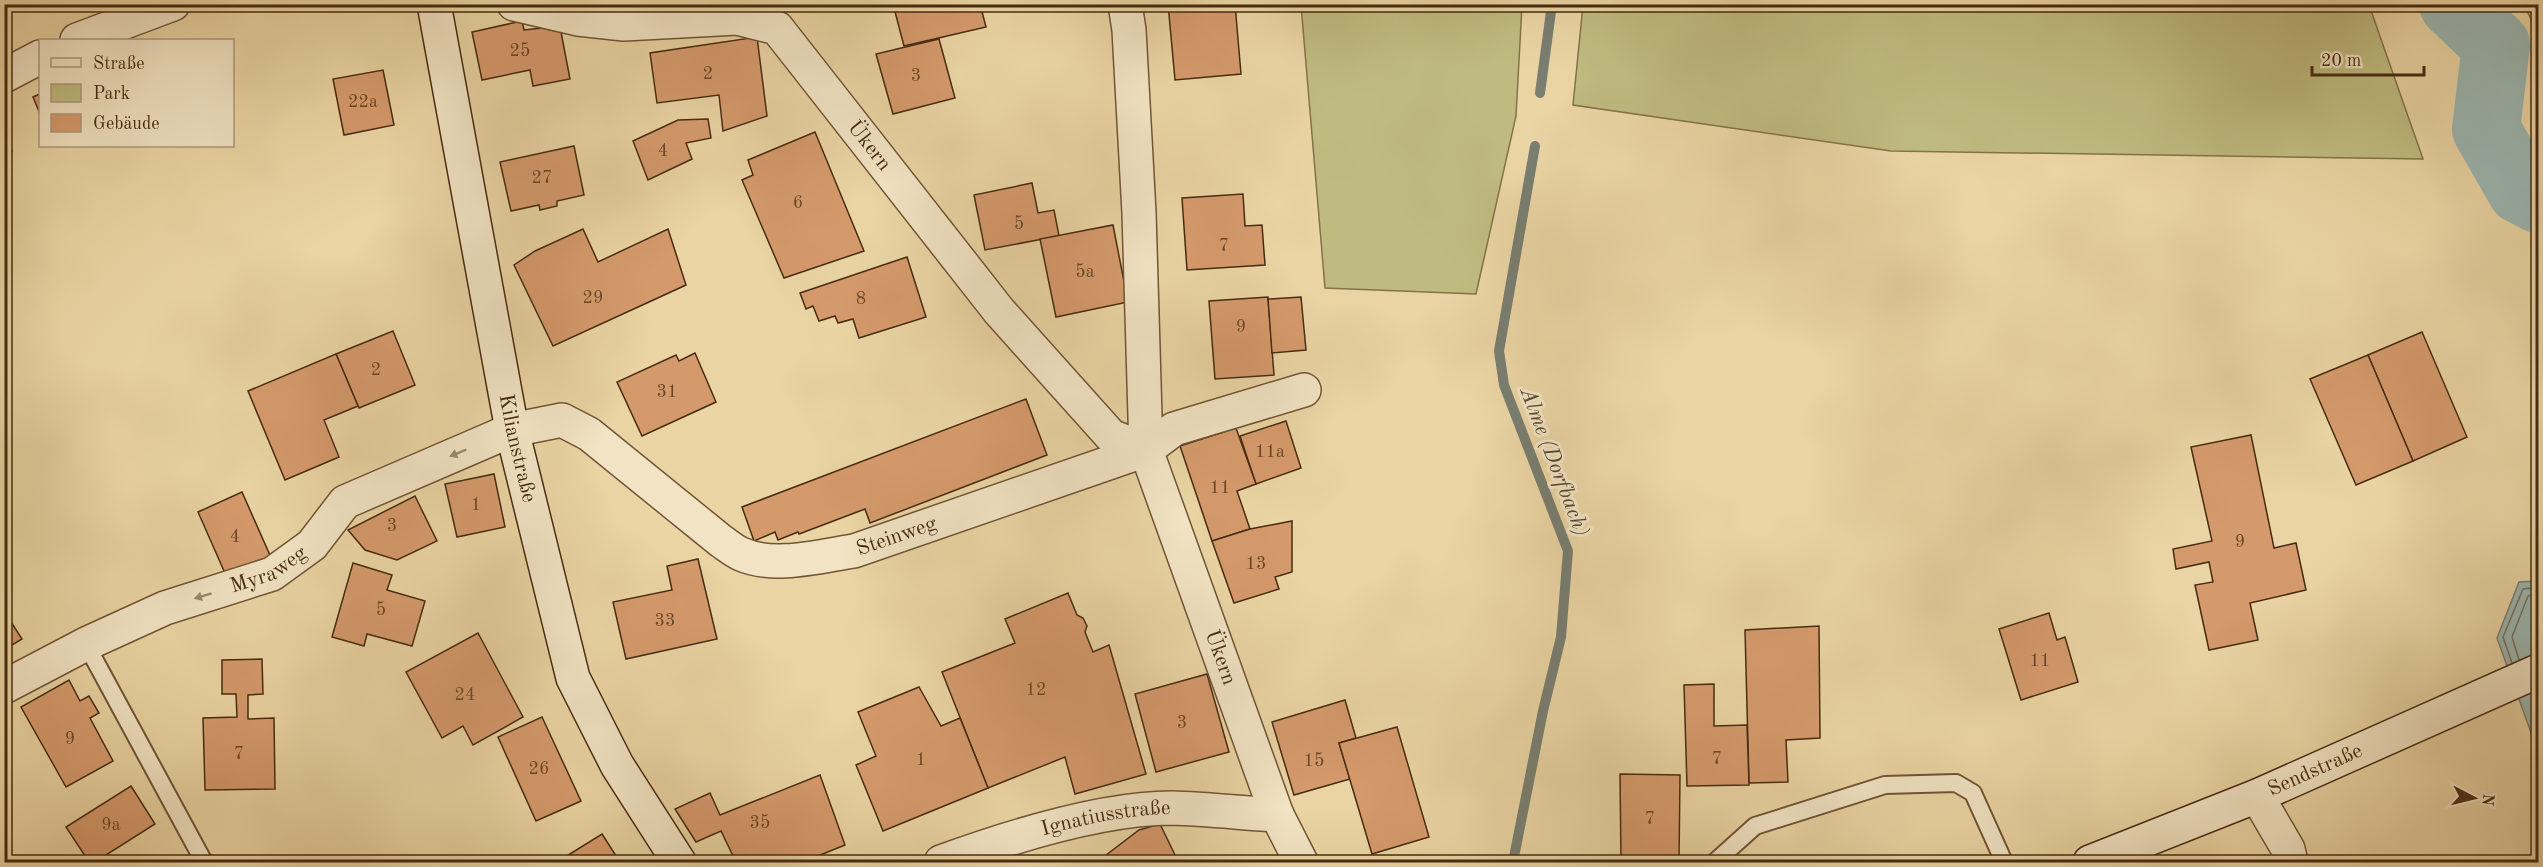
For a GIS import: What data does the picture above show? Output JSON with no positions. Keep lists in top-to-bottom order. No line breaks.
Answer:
{"streets":{"street":["Ükern","Kilianstraße","Steinweg","Myraweg","Sendstraße","Ignatiusstraße"]},"crossings":[["Ükern","Steinweg"],["Ükern","Ignatiusstraße"],["Kilianstraße","Steinweg"],["Kilianstraße","Myraweg"],["Steinweg","Myraweg"]],"one_way":["Myraweg"],"water":["Alme (Dorfbach)"],"house_numbers":["25","2","3","22a","4","27","6","5","7","5a","29","8","9","2","31","11a","11","1","3","4","9","13","5","33","11","12","24","3","9","7","7","1","15","26","7","35","9a"],"legend":["Straße","Park","Gebäude"],"scale_bar":"20 m","north":"right"}
